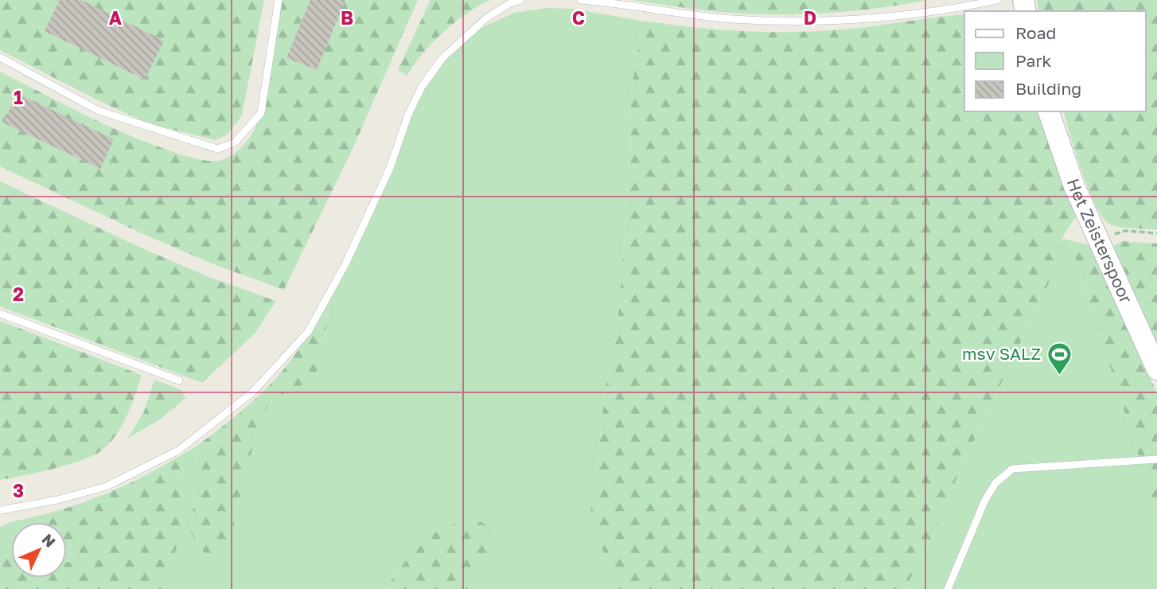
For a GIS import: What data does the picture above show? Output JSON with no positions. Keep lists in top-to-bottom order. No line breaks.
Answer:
{"streets":{"street":["Het Zeisterspoor"]},"places":{"sports":["msv SALZ"]},"legend":["Road","Park","Building"],"north":"top right","grid":{"columns":["A","B","C","D"],"rows":["1","2","3"]}}
